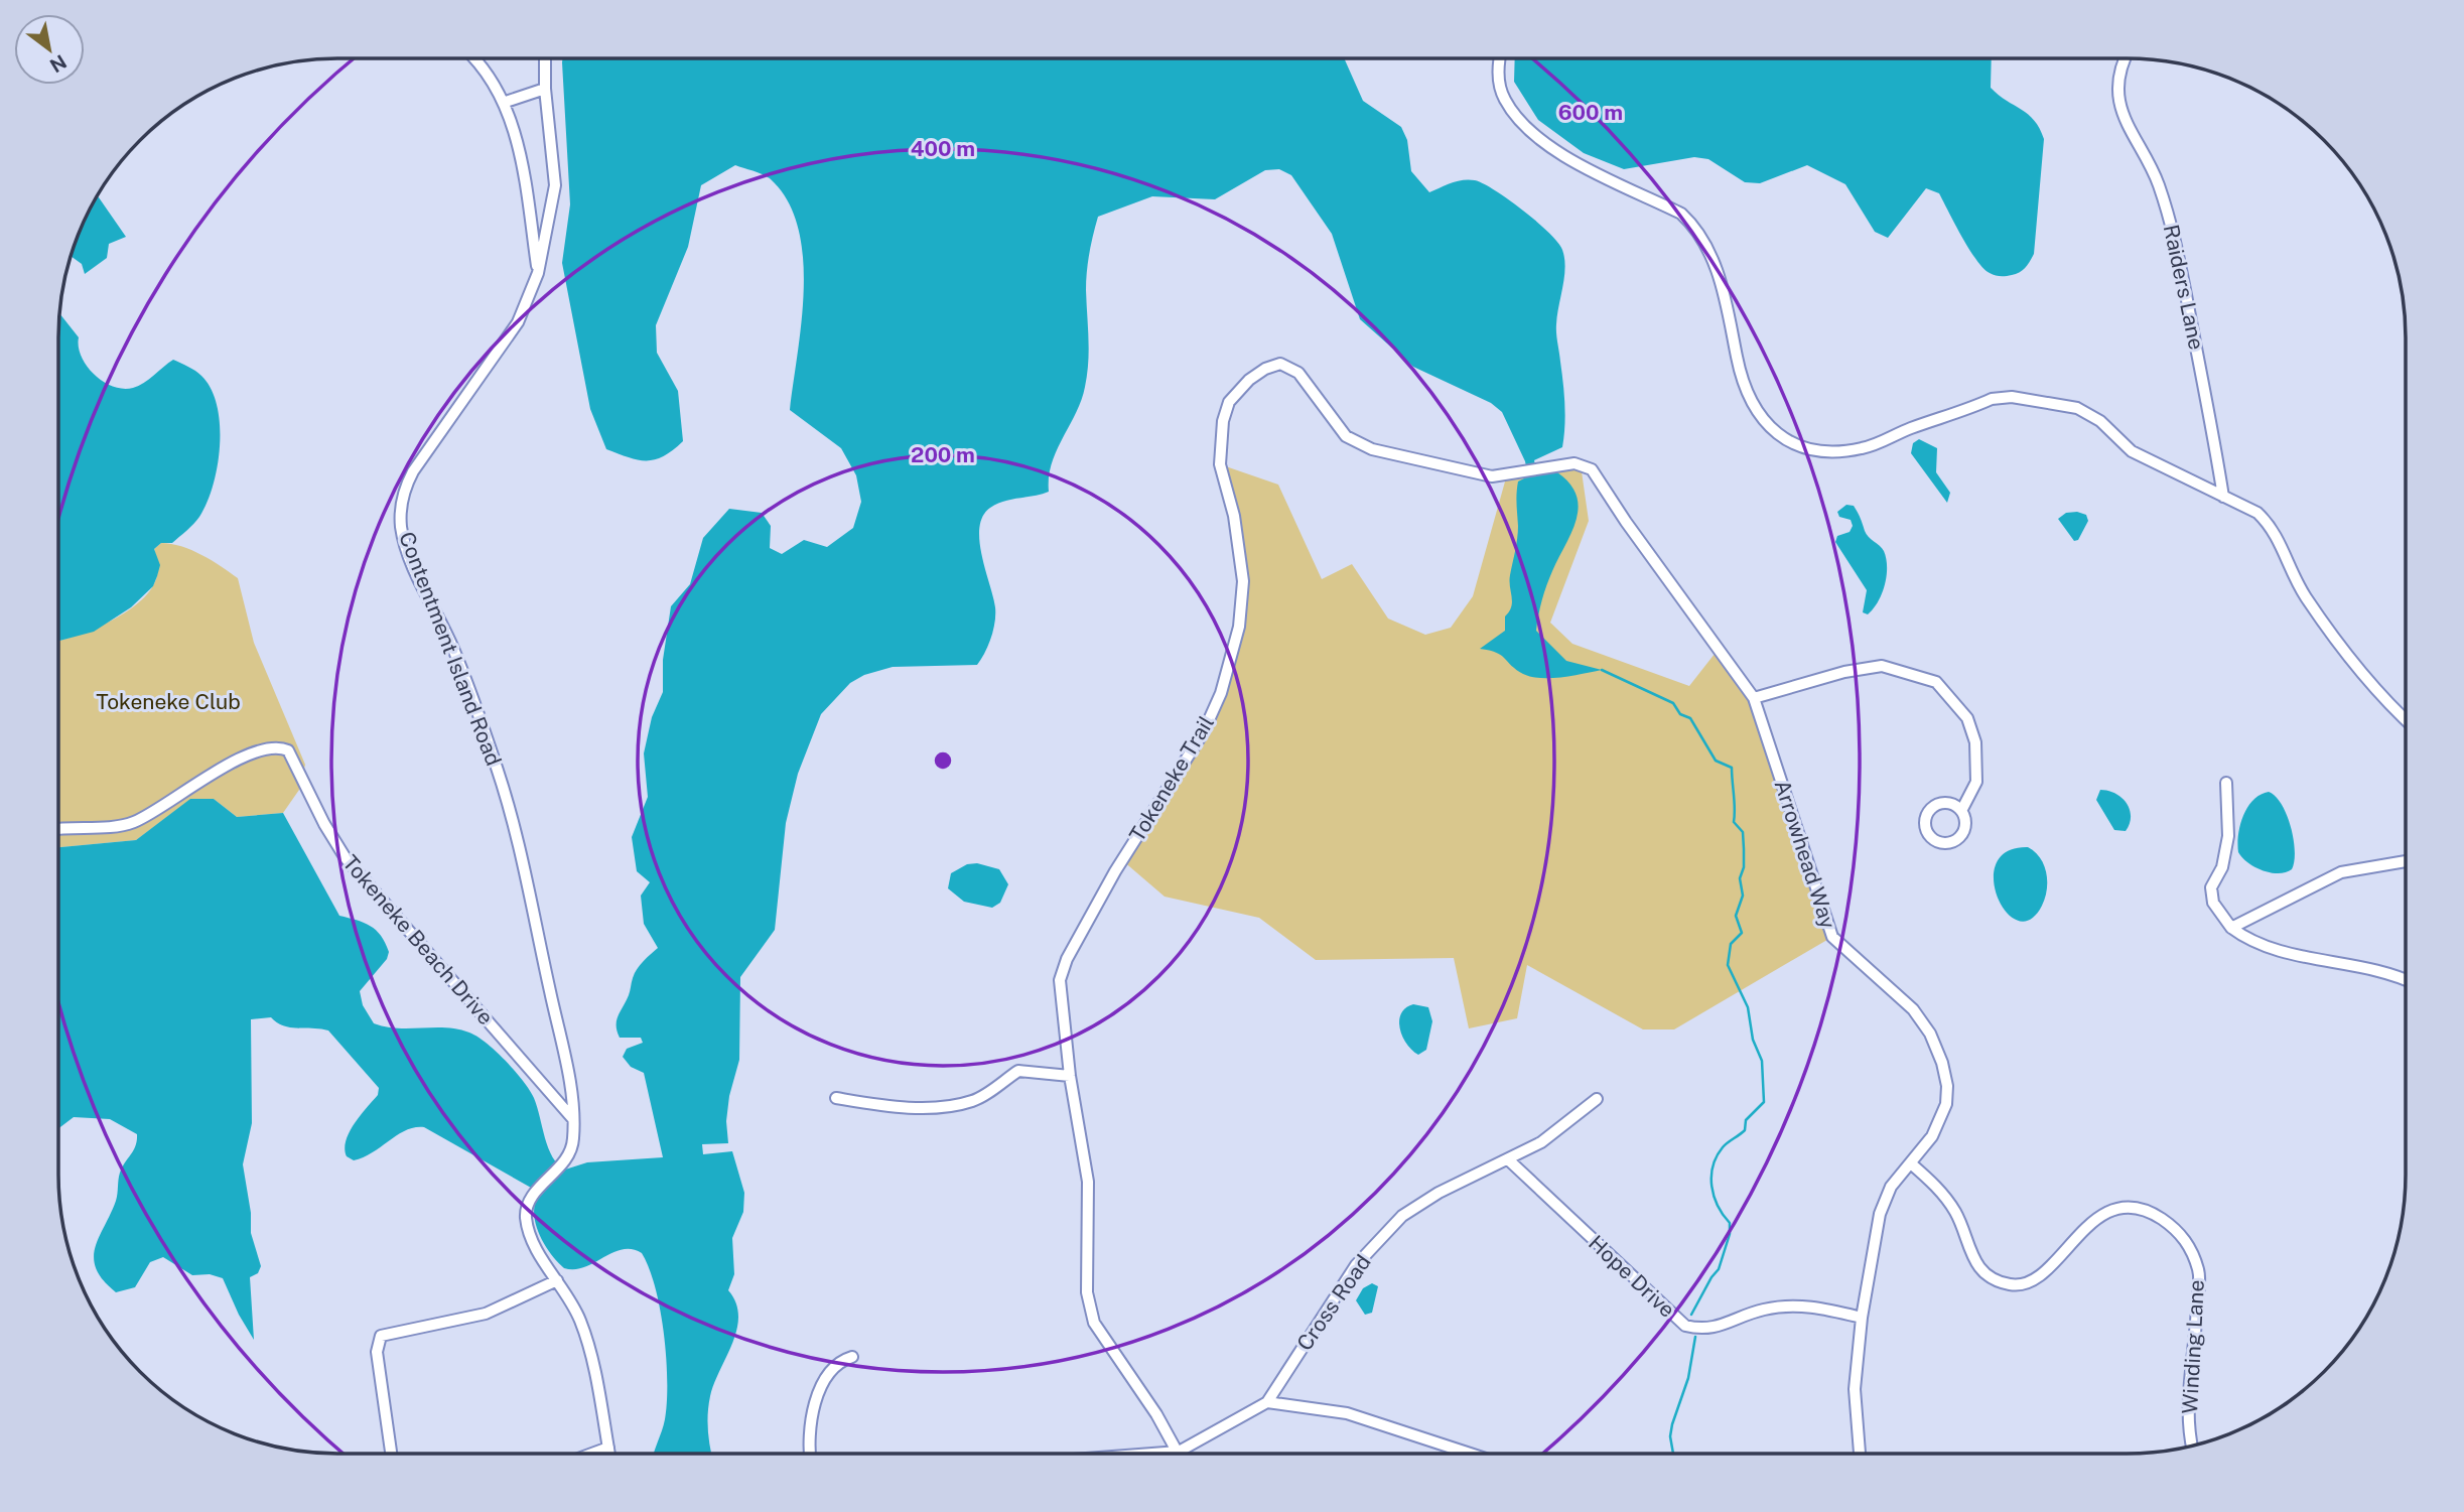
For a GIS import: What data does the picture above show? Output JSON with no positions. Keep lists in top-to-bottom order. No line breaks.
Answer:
{"streets":{"street":["Raiders Lane","Contentment Island Road","Tokeneke Trail","Arrowhead Way","Tokeneke Beach Drive","Hope Drive","Cross Road","Winding Lane"]},"crossings":[["Contentment Island Road","Tokeneke Beach Drive"],["Tokeneke Trail","Arrowhead Way"],["Tokeneke Trail","Cross Road"],["Arrowhead Way","Hope Drive"],["Arrowhead Way","Winding Lane"],["Hope Drive","Cross Road"]],"parks":["Tokeneke Club"],"north":"bottom right","rings":["600 m","400 m","200 m"]}
